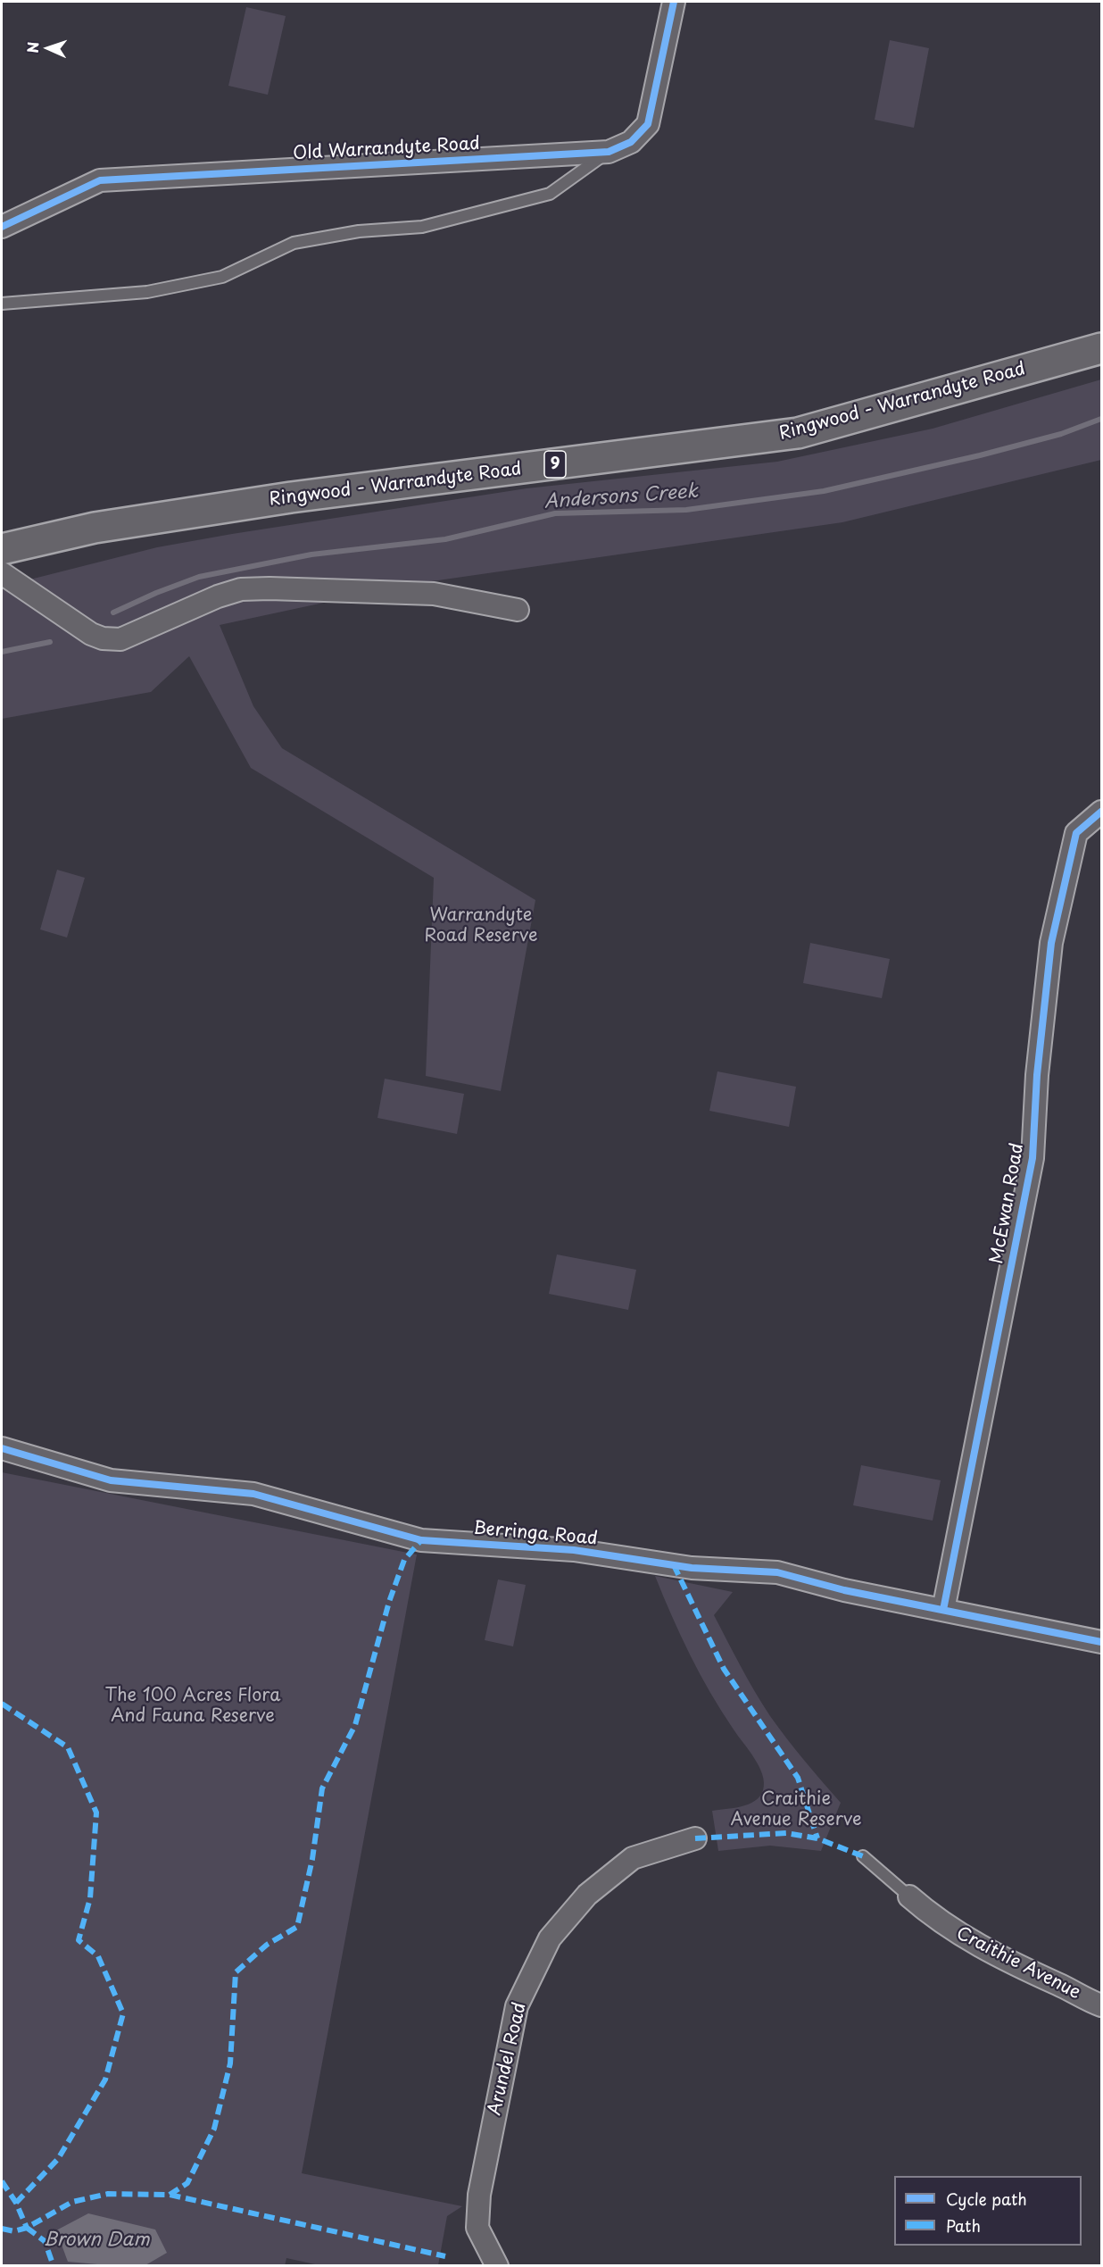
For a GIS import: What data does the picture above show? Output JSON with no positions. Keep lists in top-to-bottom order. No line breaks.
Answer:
{"streets":{"main road":["Ringwood - Warrandyte Road","9"],"street":["Old Warrandyte Road","McEwan Road","Berringa Road","Craithie Avenue","Arundel Road"]},"crossings":[["McEwan Road","Berringa Road"]],"water":["Andersons Creek","Brown Dam"],"parks":["Warrandyte Road Reserve","The 100 Acres Flora And Fauna Reserve","Craithie Avenue Reserve"],"legend":["Cycle path","Path"],"north":"left"}
